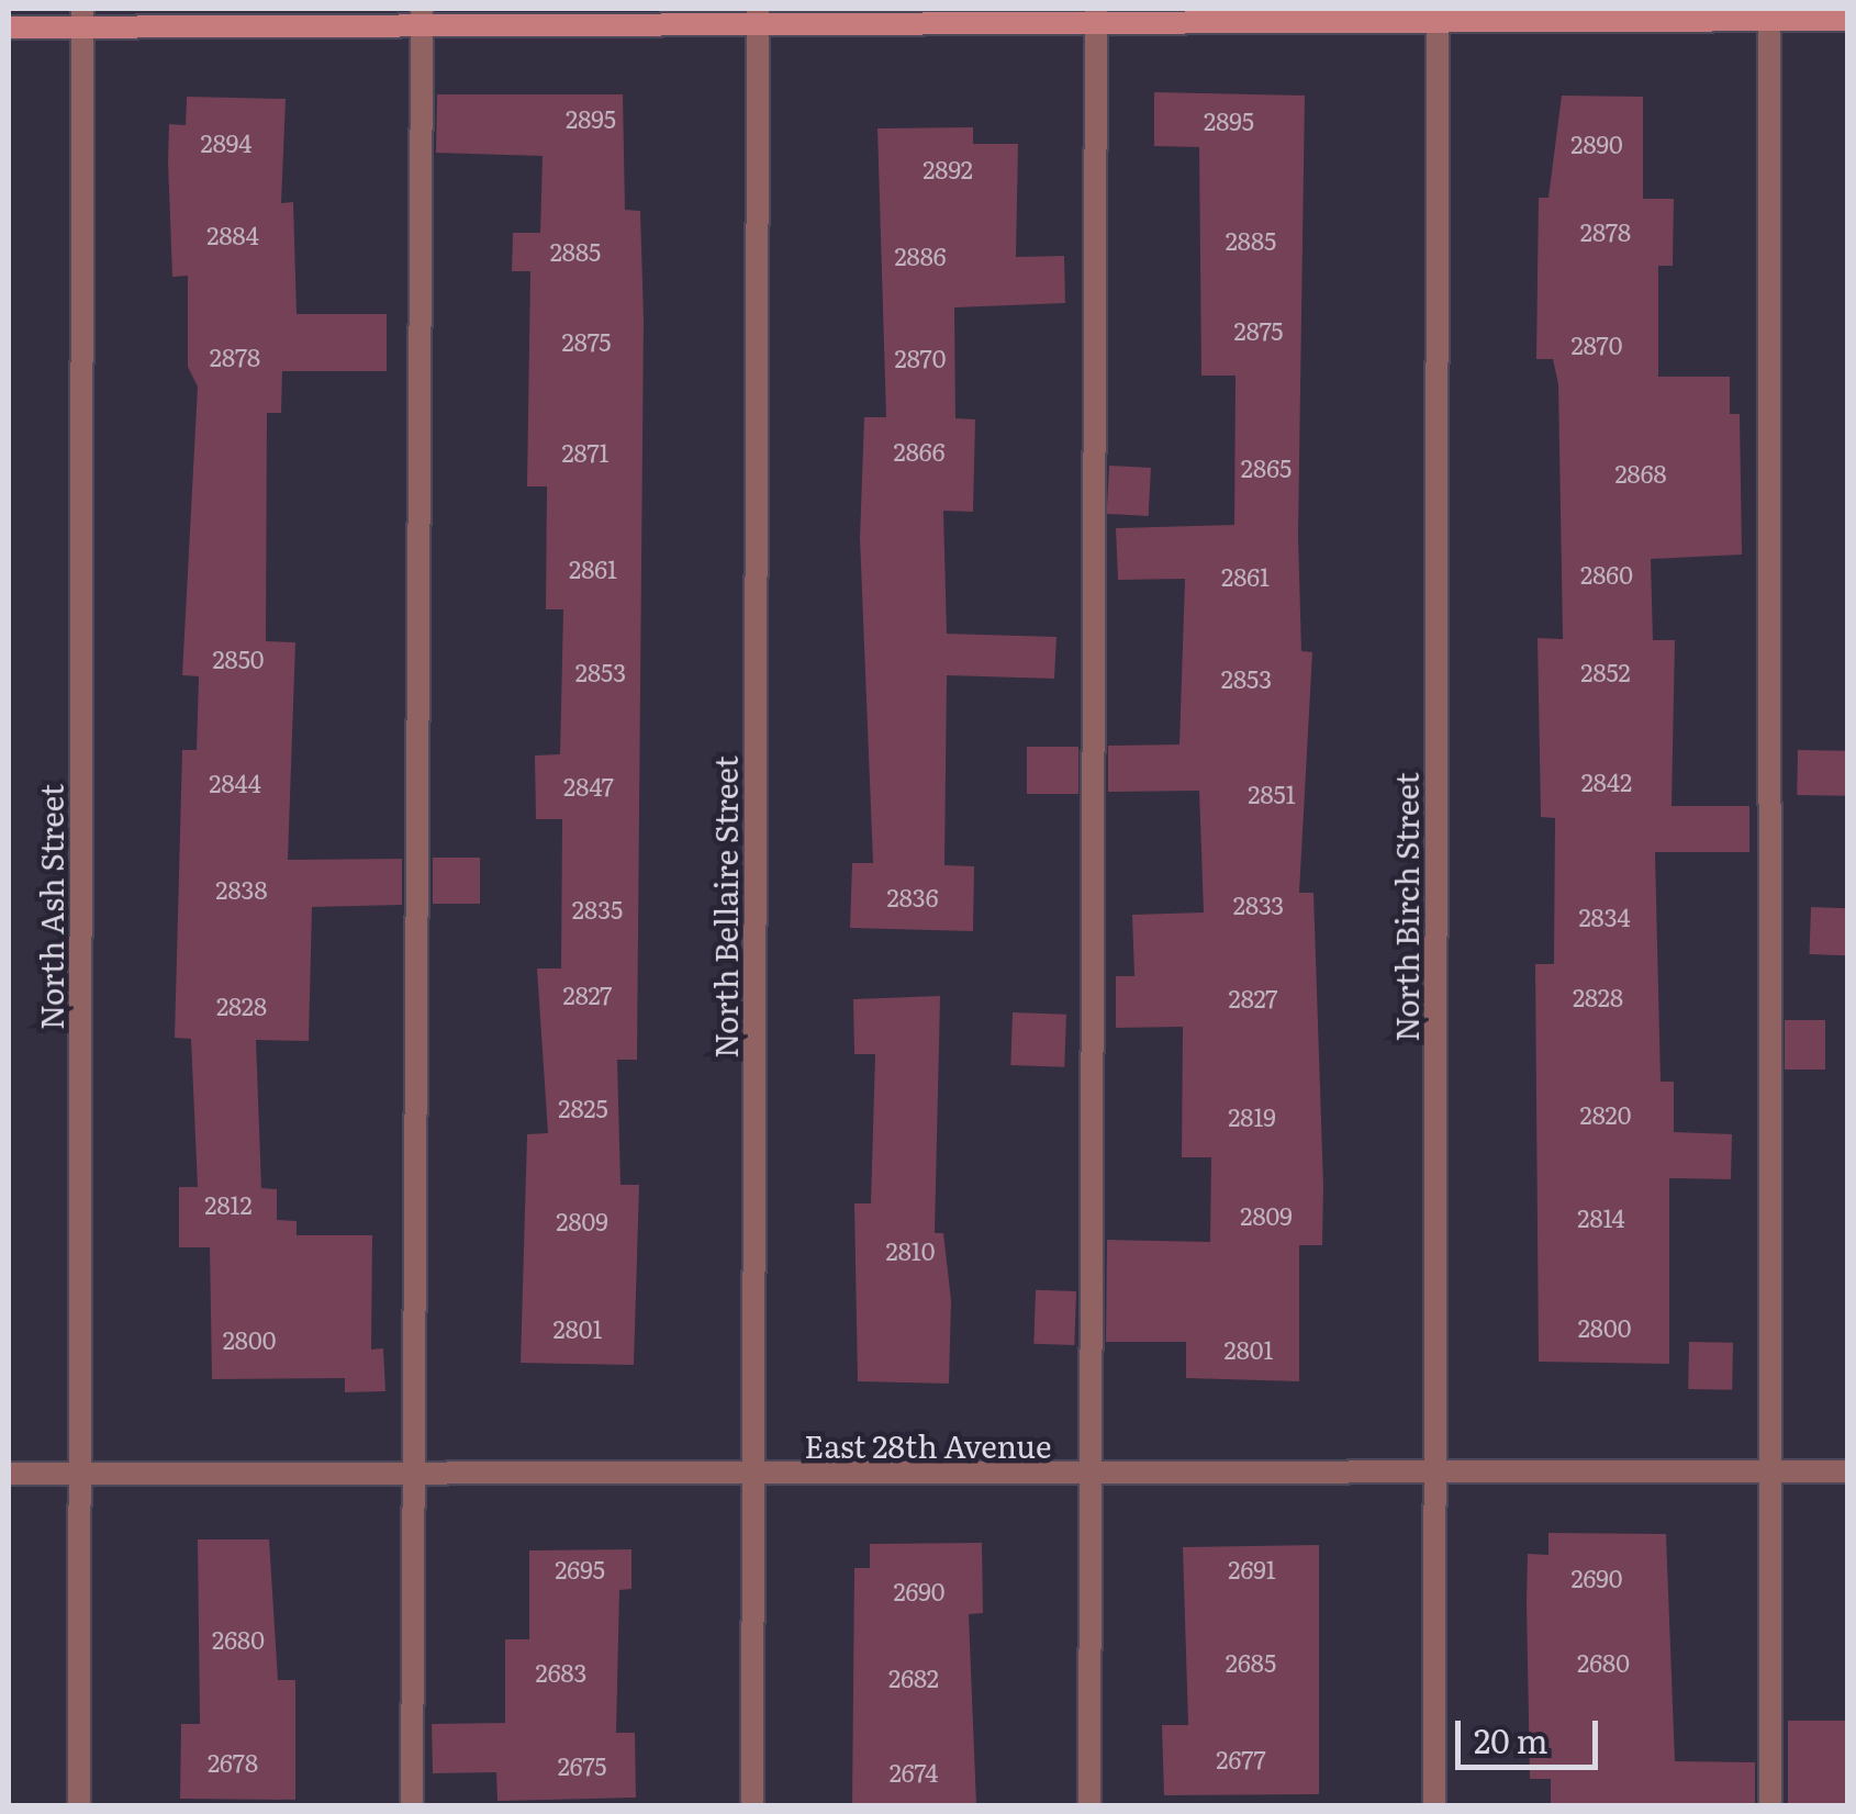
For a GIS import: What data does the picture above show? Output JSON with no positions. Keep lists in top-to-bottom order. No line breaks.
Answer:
{"streets":{"street":["North Ash Street","North Bellaire Street","North Birch Street","East 28th Avenue"]},"crossings":[["North Ash Street","East 28th Avenue"],["North Bellaire Street","East 28th Avenue"],["North Birch Street","East 28th Avenue"]],"house_numbers":["2895","2895","2894","2890","2892","2878","2884","2885","2885","2886","2875","2875","2870","2878","2870","2866","2871","2865","2868","2861","2860","2861","2850","2853","2852","2853","2842","2844","2847","2851","2838","2836","2833","2835","2834","2827","2828","2827","2828","2825","2820","2819","2812","2809","2814","2809","2810","2800","2801","2800","2801","2695","2691","2690","2690","2680","2685","2680","2683","2682","2677","2678","2675","2674"],"scale_bar":"20 m"}
